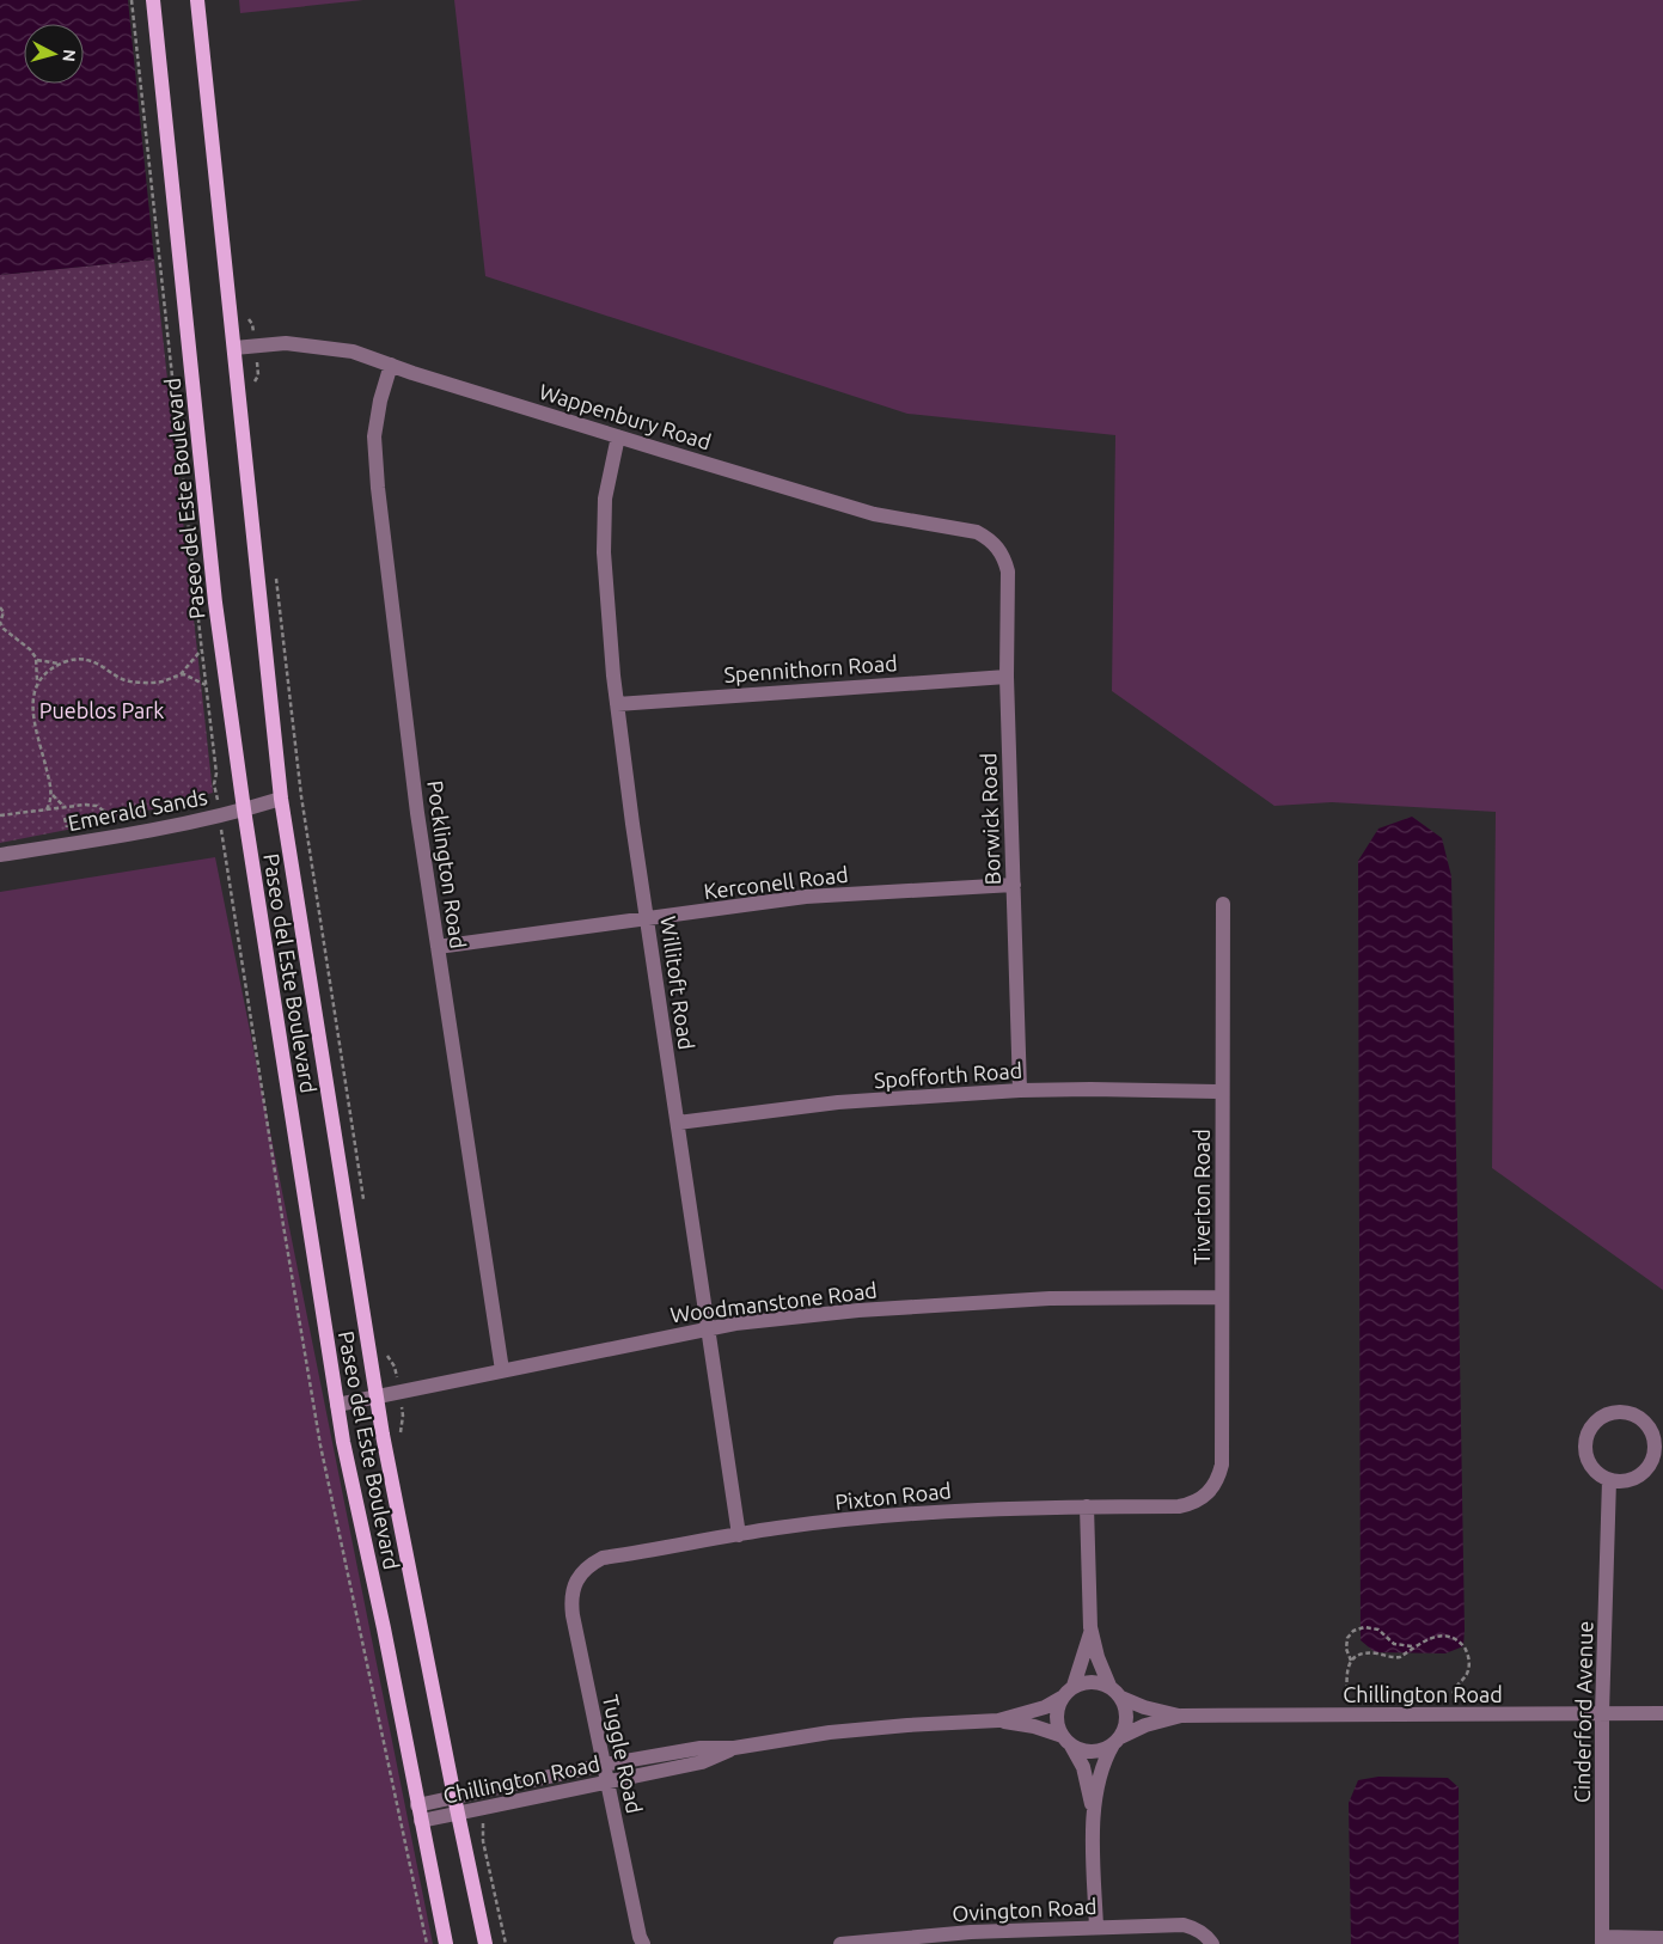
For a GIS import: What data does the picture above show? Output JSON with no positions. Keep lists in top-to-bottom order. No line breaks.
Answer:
{"streets":{"main road":["Paseo del Este Boulevard"],"street":["Wappenbury Road","Spennithorn Road","Emerald Sands","Borwick Road","Pocklington Road","Kerconell Road","Willitoft Road","Spofforth Road","Tiverton Road","Woodmanstone Road","Pixton Road","Chillington Road","Cinderford Avenue","Tuggle Road","Ovington Road"]},"crossings":[["Wappenbury Road","Paseo del Este Boulevard"],["Wappenbury Road","Borwick Road"],["Wappenbury Road","Pocklington Road"],["Wappenbury Road","Willitoft Road"],["Paseo del Este Boulevard","Emerald Sands"],["Paseo del Este Boulevard","Woodmanstone Road"],["Paseo del Este Boulevard","Chillington Road"],["Spennithorn Road","Borwick Road"],["Spennithorn Road","Willitoft Road"],["Borwick Road","Kerconell Road"],["Borwick Road","Spofforth Road"],["Pocklington Road","Kerconell Road"],["Pocklington Road","Woodmanstone Road"],["Kerconell Road","Willitoft Road"],["Willitoft Road","Spofforth Road"],["Willitoft Road","Woodmanstone Road"],["Willitoft Road","Pixton Road"],["Spofforth Road","Tiverton Road"],["Tiverton Road","Woodmanstone Road"],["Tiverton Road","Pixton Road"],["Pixton Road","Tuggle Road"],["Chillington Road","Cinderford Avenue"],["Chillington Road","Tuggle Road"]],"parks":["Pueblos Park"],"north":"right"}
